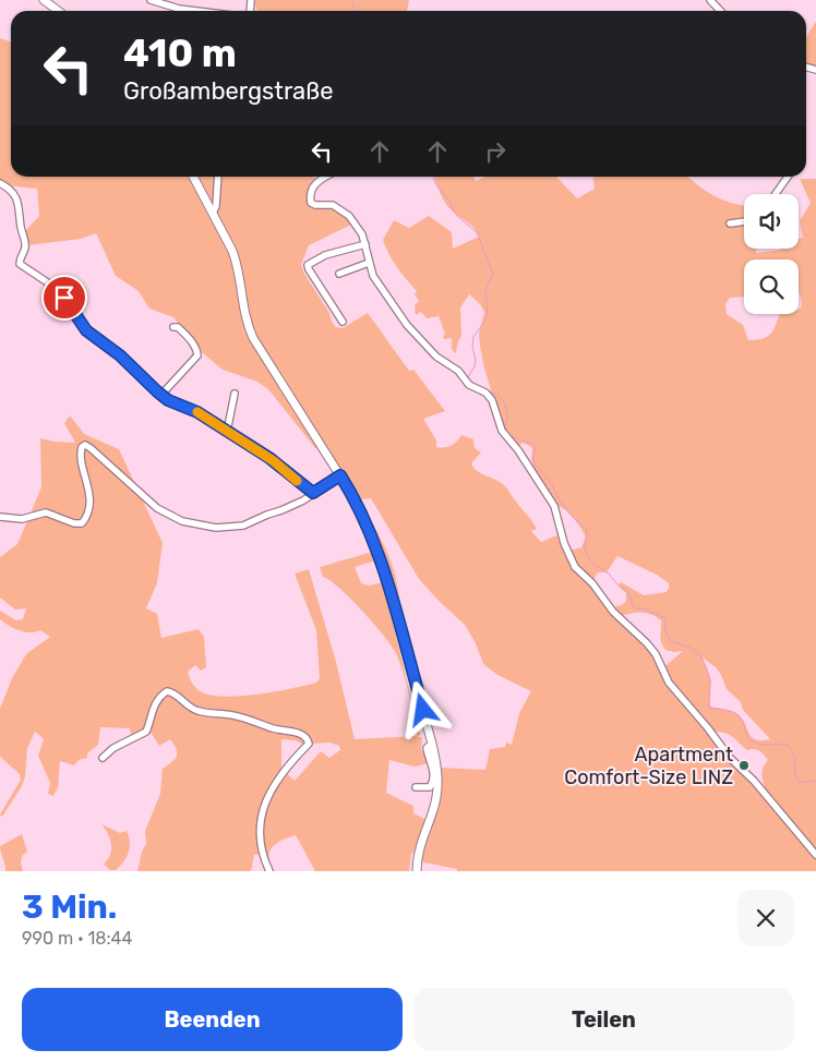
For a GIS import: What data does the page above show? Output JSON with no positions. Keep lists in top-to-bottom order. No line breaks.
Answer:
{"places":["Apartment Comfort-Size LINZ"],"page":{"turn":["410 m","Großambergstraße"],"heading":["3 Min.","990 m · 18:44"],"buttons":["Beenden","Teilen"]}}
